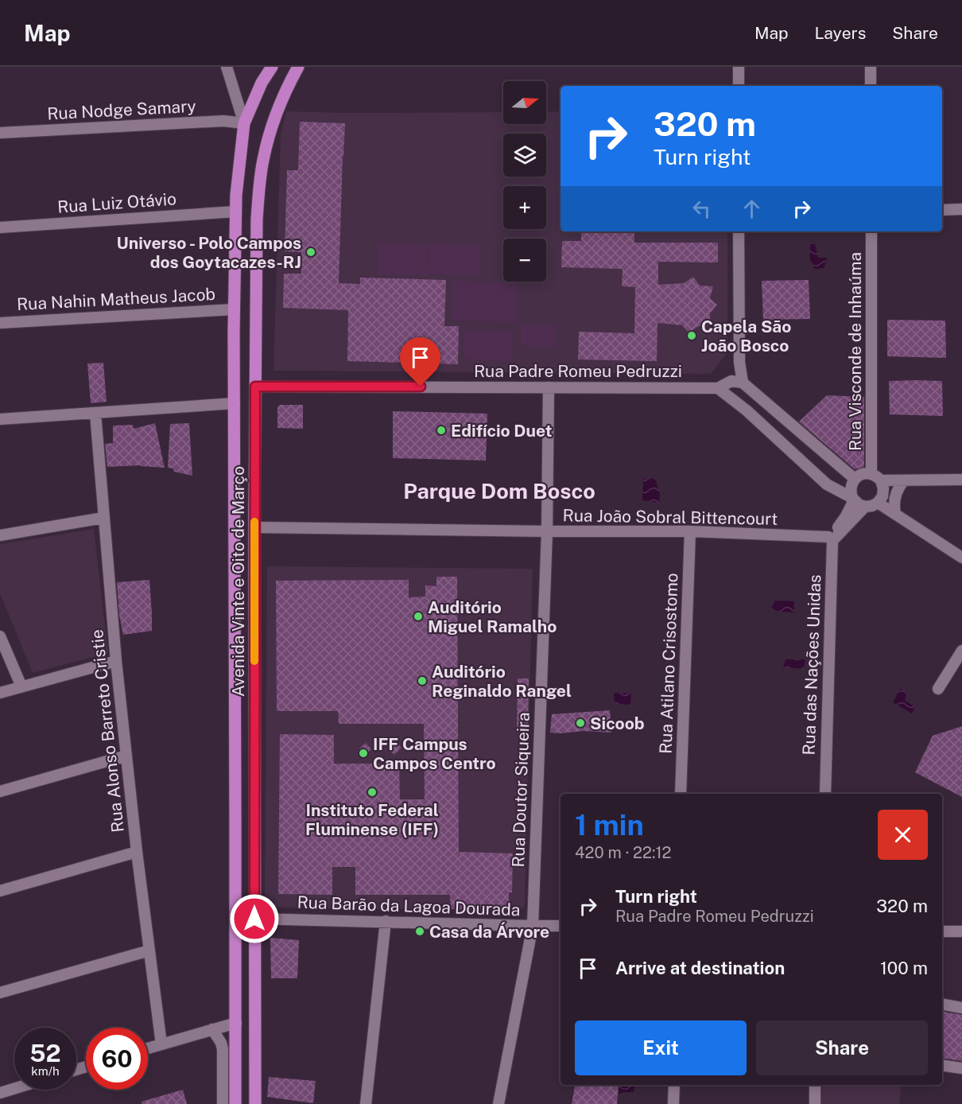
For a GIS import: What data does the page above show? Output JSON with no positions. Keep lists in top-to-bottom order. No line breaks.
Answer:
{"streets":{"main road":["Avenida Vinte e Oito de Março"],"street":["Rua Nodge Samary","Rua Luiz Otávio","Rua Nahin Matheus Jacob","Rua Visconde de Inhaúma","Rua Padre Romeu Pedruzzi","Rua João Sobral Bittencourt","Rua Atilano Crisostomo","Rua das Nações Unidas","Rua Alonso Barreto Cristie","Rua Doutor Siqueira","Rua Barão da Lagoa Dourada"]},"crossings":[["Rua Nodge Samary","Avenida Vinte e Oito de Março"],["Rua Luiz Otávio","Avenida Vinte e Oito de Março"],["Rua Nahin Matheus Jacob","Avenida Vinte e Oito de Março"],["Rua Padre Romeu Pedruzzi","Avenida Vinte e Oito de Março"],["Rua Padre Romeu Pedruzzi","Rua Doutor Siqueira"],["Rua João Sobral Bittencourt","Avenida Vinte e Oito de Março"],["Rua João Sobral Bittencourt","Rua Atilano Crisostomo"],["Rua João Sobral Bittencourt","Rua das Nações Unidas"],["Rua João Sobral Bittencourt","Rua Doutor Siqueira"],["Avenida Vinte e Oito de Março","Rua Barão da Lagoa Dourada"],["Rua Doutor Siqueira","Rua Barão da Lagoa Dourada"]],"districts":["Parque Dom Bosco"],"places":["Universo - Polo Campos dos Goytacazes-RJ","Capela São João Bosco","Edifício Duet","Auditório Miguel Ramalho","Auditório Reginaldo Rangel","Sicoob","IFF Campus Campos Centro","Instituto Federal Fluminense (IFF)","Casa da Árvore"],"north":"right","page":{"header":"Map","nav":["Map","Layers","Share"],"map_buttons":["+","−"],"turn":["320 m","Turn right"],"heading":["1 min","420 m · 22:12"],"list":[{"name":"Turn right","note":"Rua Padre Romeu Pedruzzi","value":"320 m"},{"name":"Arrive at destination","value":"100 m"}],"buttons":["Exit","Share"],"speed":"52 km/h","limit":"60"}}
